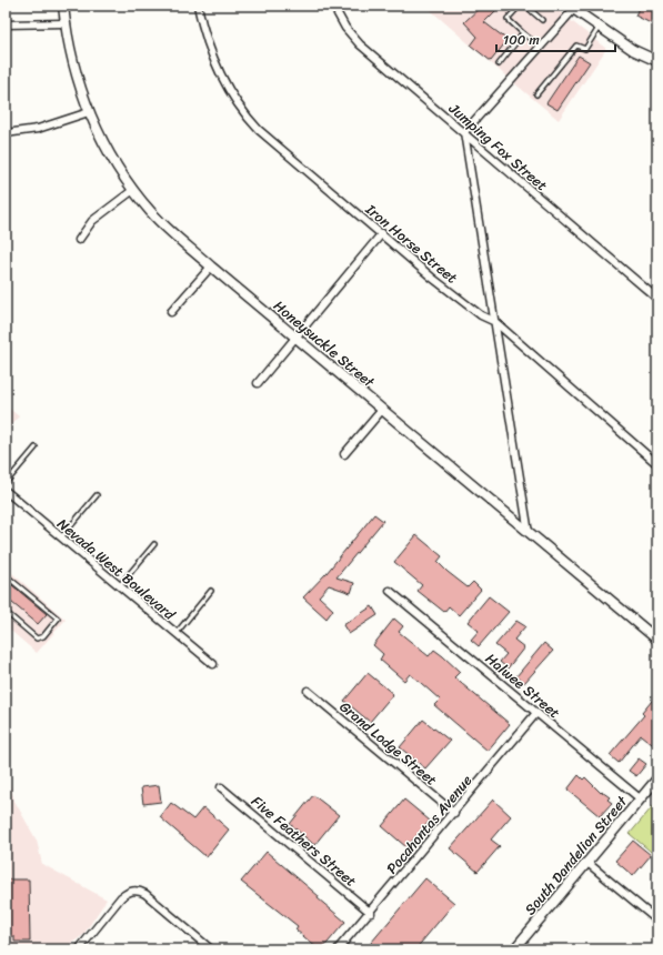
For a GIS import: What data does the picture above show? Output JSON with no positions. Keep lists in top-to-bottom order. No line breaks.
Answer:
{"streets":{"street":["Jumping Fox Street","Iron Horse Street","Honeysuckle Street","Nevada West Boulevard","Halwee Street","Grand Lodge Street","Pocahontas Avenue","Five Feathers Street","South Dandelion Street"]},"crossings":[["Halwee Street","Pocahontas Avenue"],["Halwee Street","South Dandelion Street"],["Grand Lodge Street","Pocahontas Avenue"],["Pocahontas Avenue","Five Feathers Street"]],"scale_bar":"100 m"}
